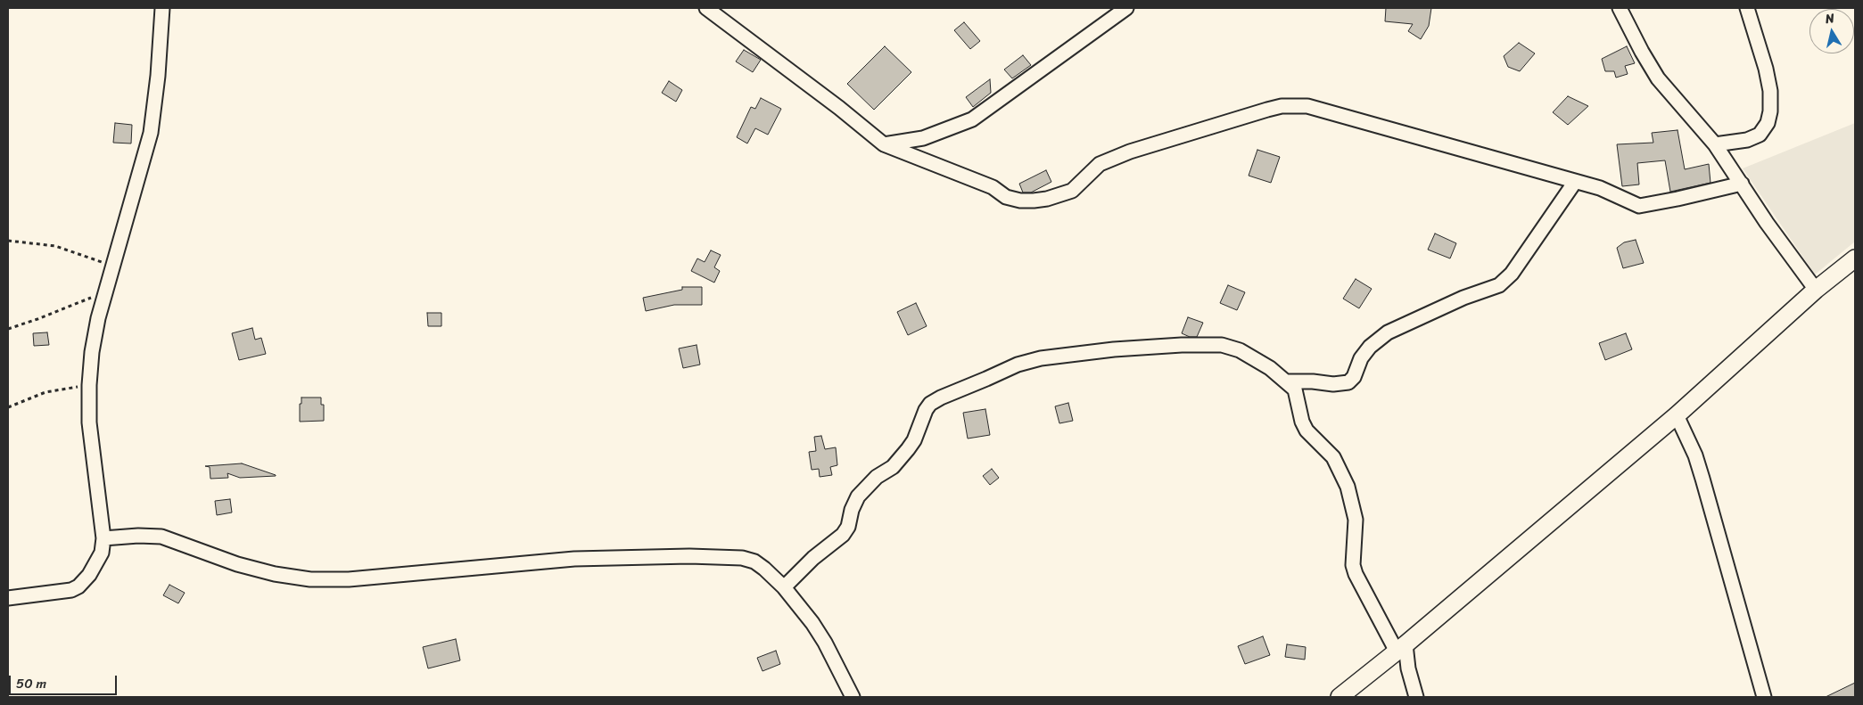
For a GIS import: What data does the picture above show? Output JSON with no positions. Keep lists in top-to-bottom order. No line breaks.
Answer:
{"scale_bar":"50 m","north":"top"}
